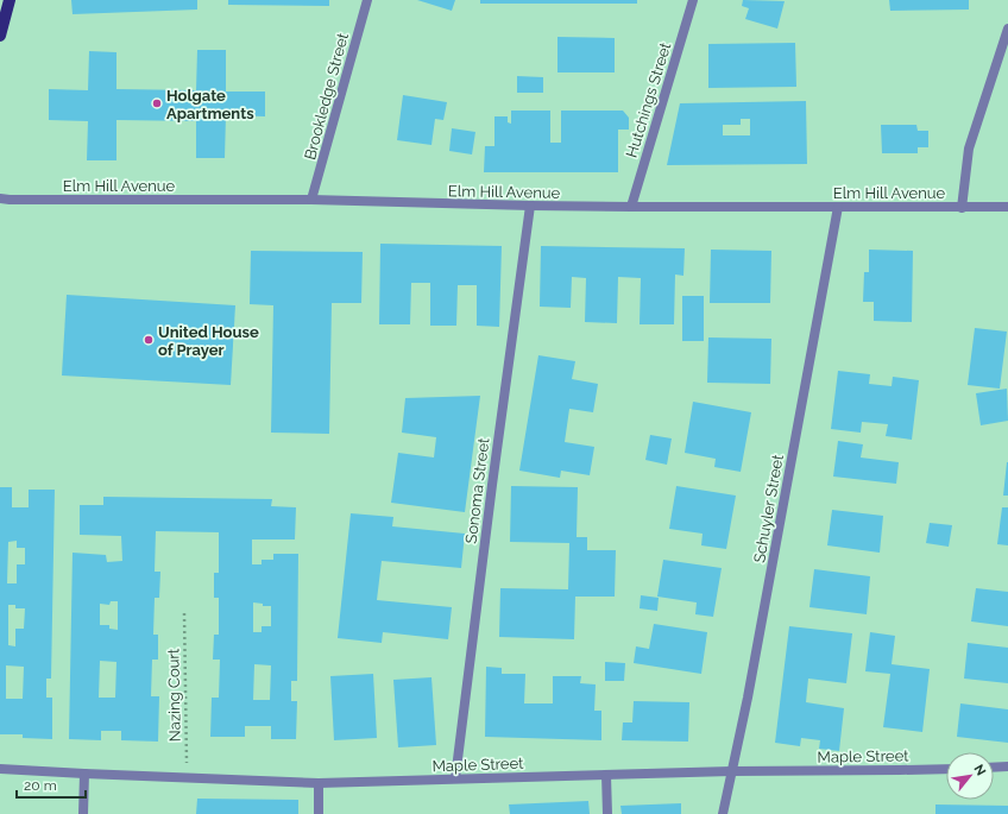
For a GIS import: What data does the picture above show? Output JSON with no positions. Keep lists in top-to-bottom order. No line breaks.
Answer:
{"streets":{"street":["Brookledge Street","Hutchings Street","Elm Hill Avenue","Sonoma Street","Schuyler Street","Maple Street"],"path":["Nazing Court"]},"crossings":[["Brookledge Street","Elm Hill Avenue"],["Hutchings Street","Elm Hill Avenue"],["Elm Hill Avenue","Sonoma Street"],["Elm Hill Avenue","Schuyler Street"],["Sonoma Street","Maple Street"],["Schuyler Street","Maple Street"],["Nazing Court","Maple Street"]],"places":["Holgate Apartments","United House of Prayer"],"scale_bar":"20 m","north":"top right"}
